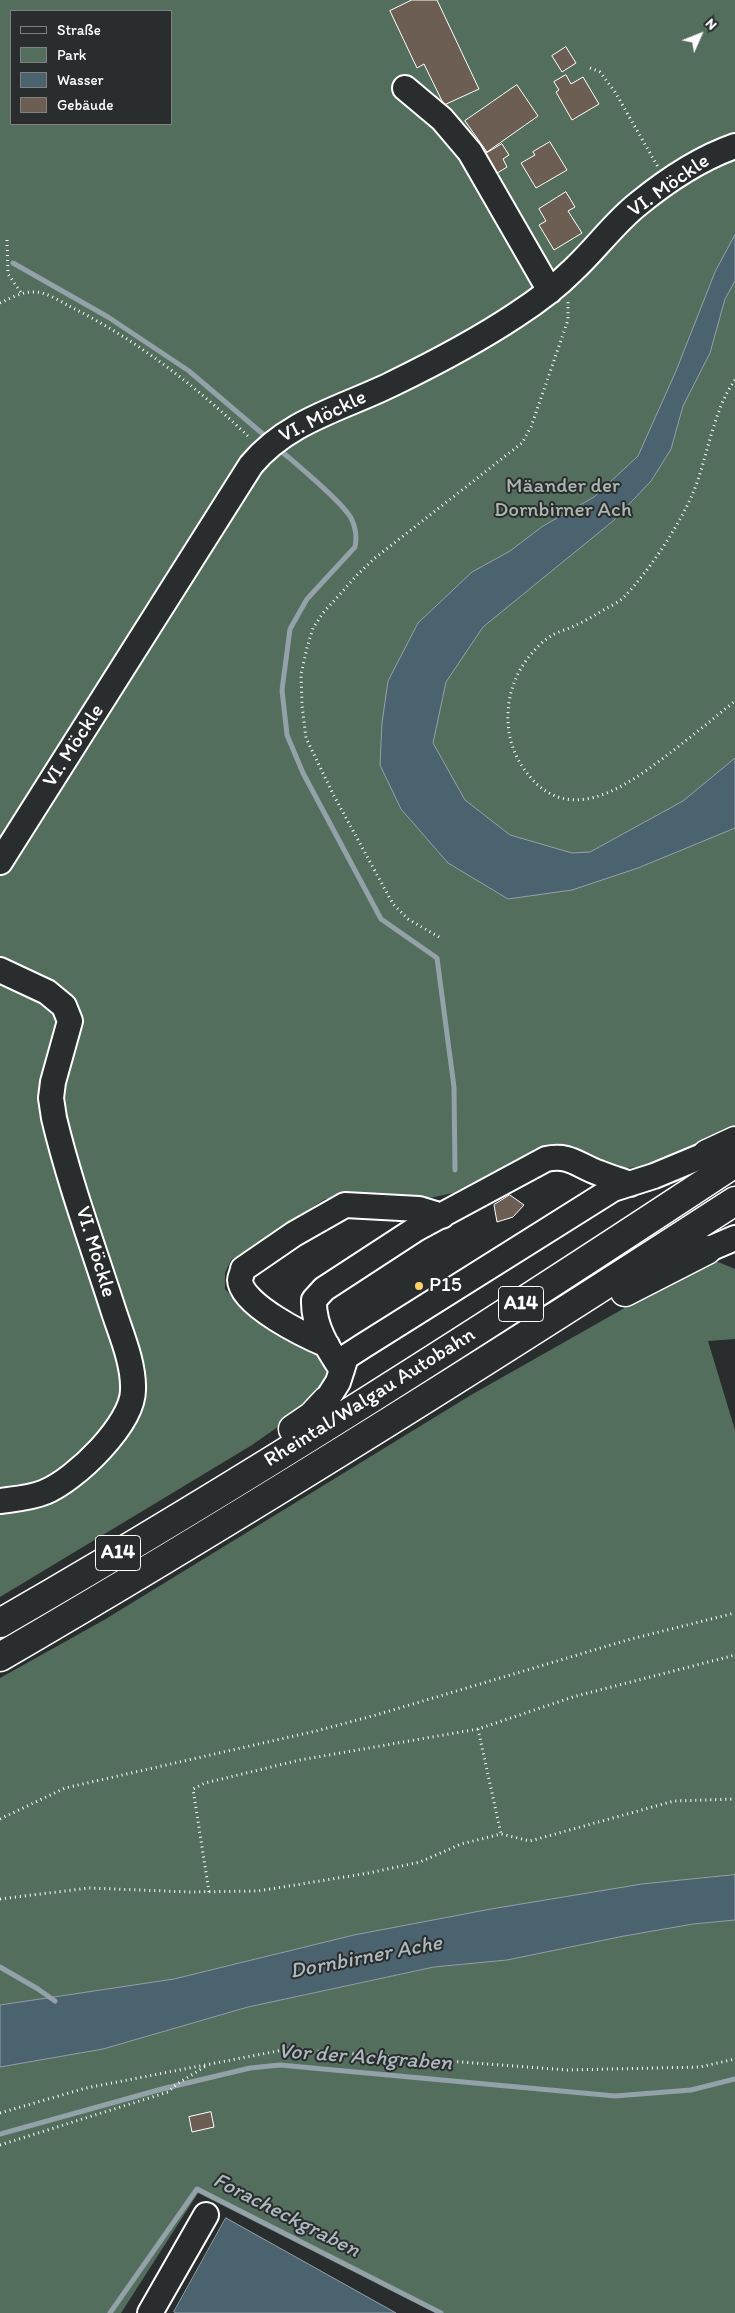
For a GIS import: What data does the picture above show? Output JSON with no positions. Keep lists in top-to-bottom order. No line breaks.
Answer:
{"streets":{"highway":["A14","Rheintal/Walgau Autobahn"],"street":["VI. Möckle"]},"water":["Dornbirner Ache","Vor der Achgraben","Foracheckgraben"],"parks":["Mäander der Dornbirner Ach"],"places":["P15"],"legend":["Straße","Park","Wasser","Gebäude"],"north":"top right"}
